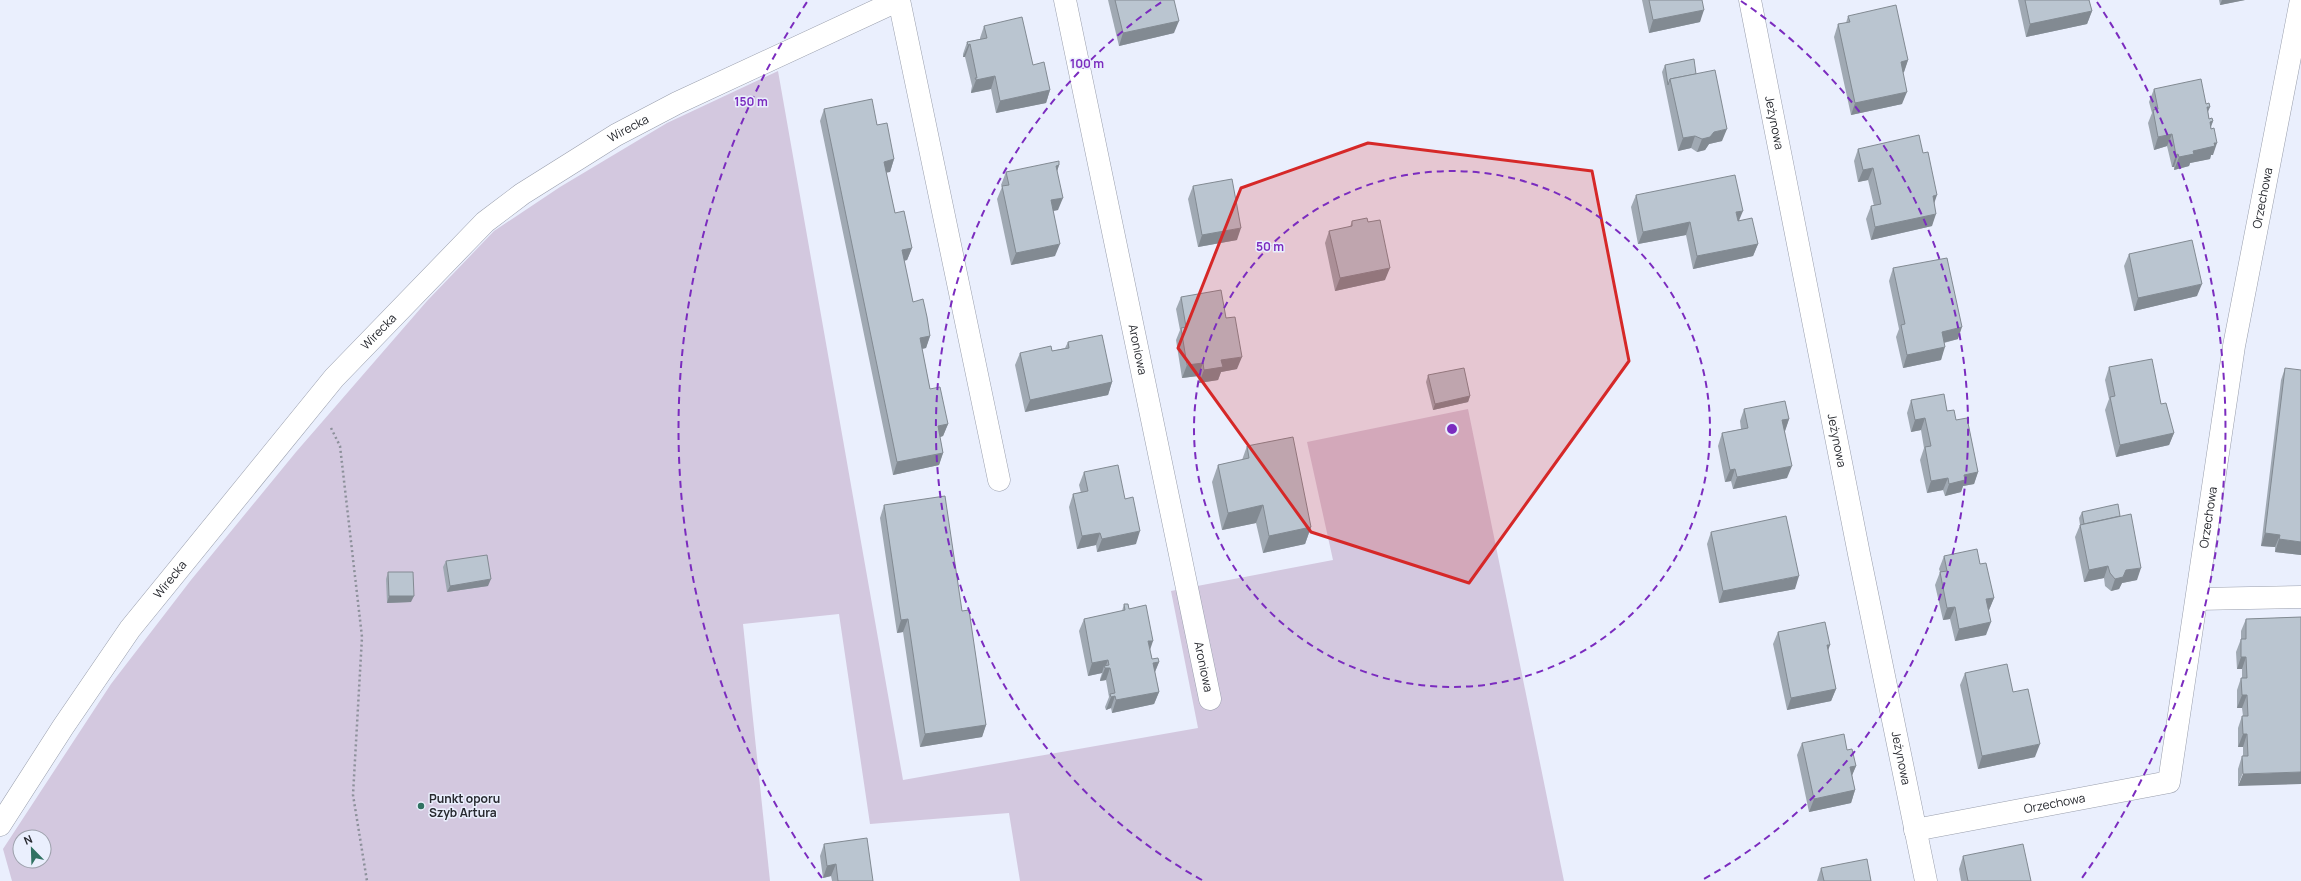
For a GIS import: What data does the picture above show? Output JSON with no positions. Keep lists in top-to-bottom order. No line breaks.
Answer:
{"streets":{"street":["Jeżynowa","Wirecka","Orzechowa","Aroniowa"]},"crossings":[["Jeżynowa","Orzechowa"]],"places":["Punkt oporu Szyb Artura"],"north":"top left","rings":["100 m","150 m","50 m"]}
